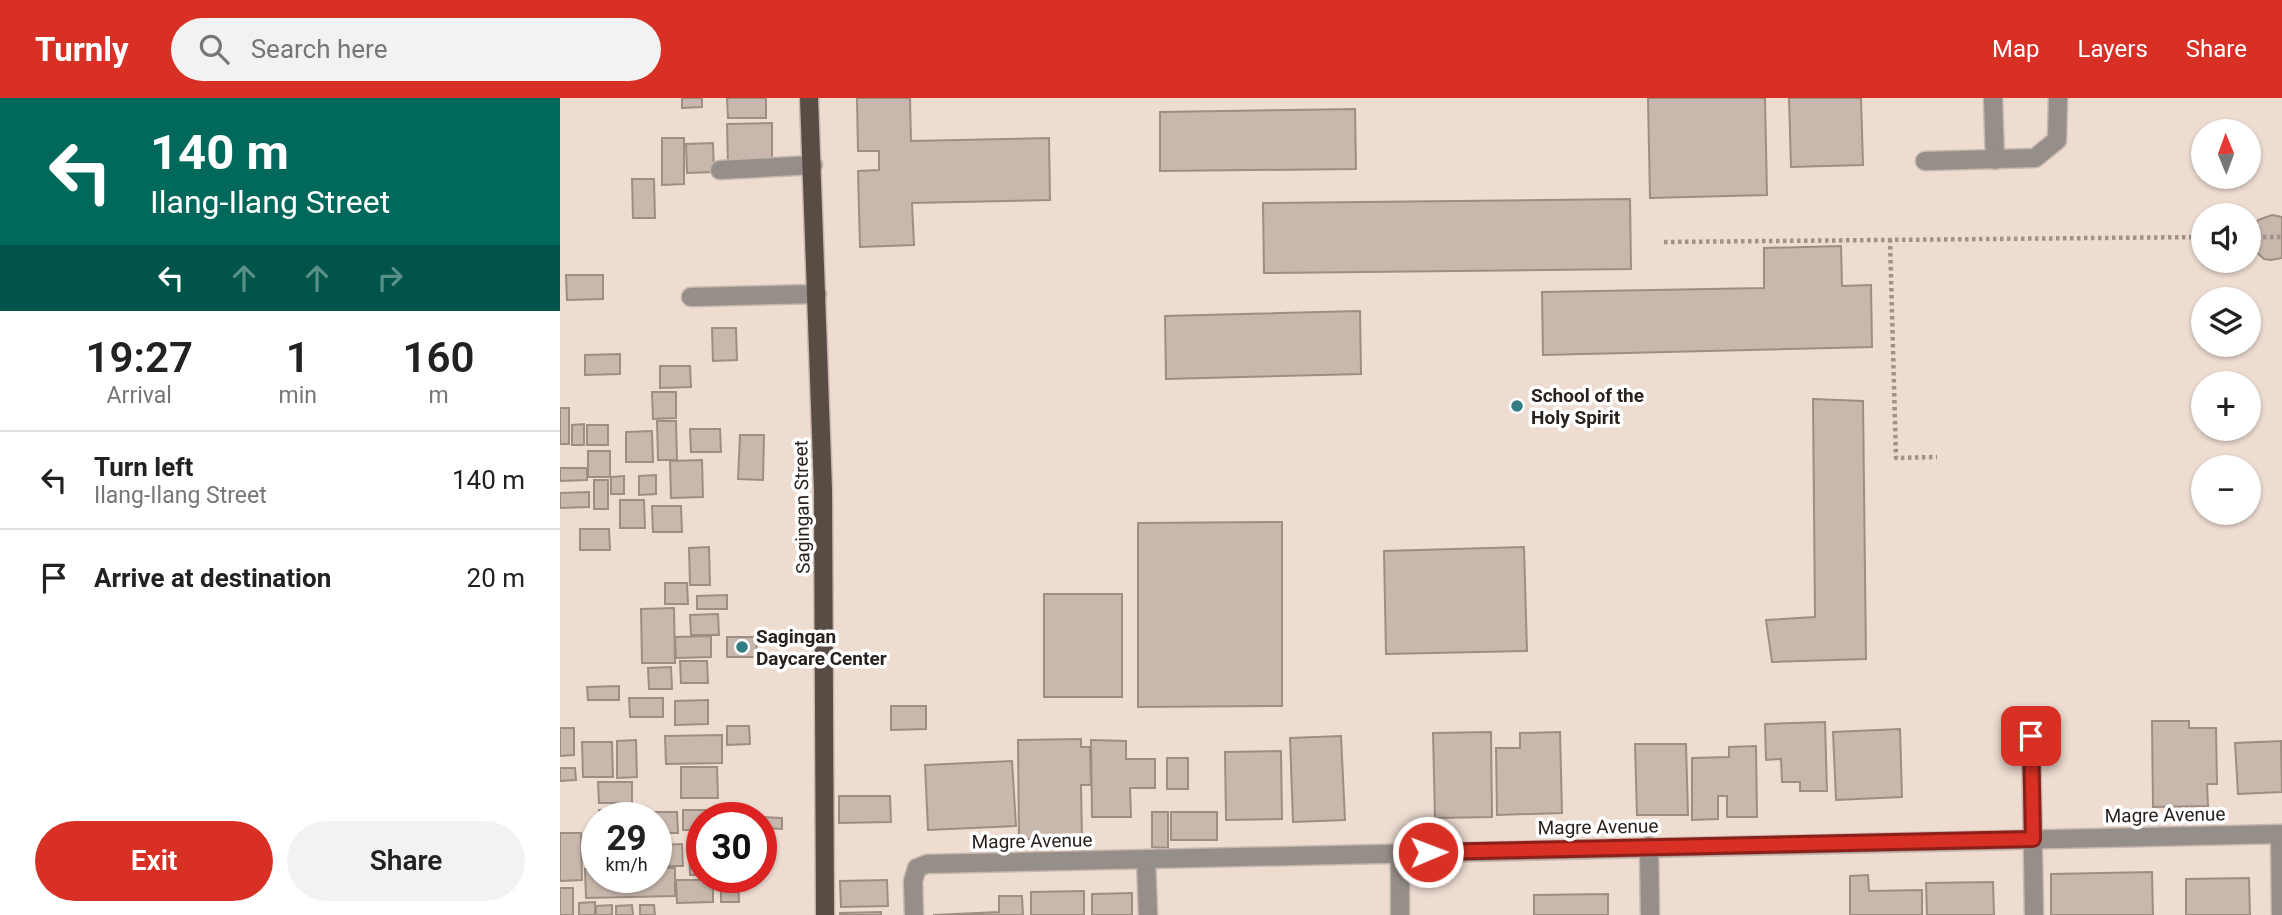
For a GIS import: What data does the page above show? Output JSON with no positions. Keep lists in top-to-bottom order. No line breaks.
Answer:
{"streets":{"main road":["Sagingan Street"],"street":["Magre Avenue"]},"places":["School of the Holy Spirit","Sagingan Daycare Center"],"north":"top","page":{"header":"Turnly","search":"Search here","nav":["Map","Layers","Share"],"turn":["140 m","Ilang-Ilang Street"],"map_buttons":["+","−"],"eta":["19:27","Arrival","1","min","160","m"],"list":[{"name":"Turn left","note":"Ilang-Ilang Street","value":"140 m"},{"name":"Arrive at destination","value":"20 m"}],"speed":"29 km/h","limit":"30","buttons":["Exit","Share"]}}
